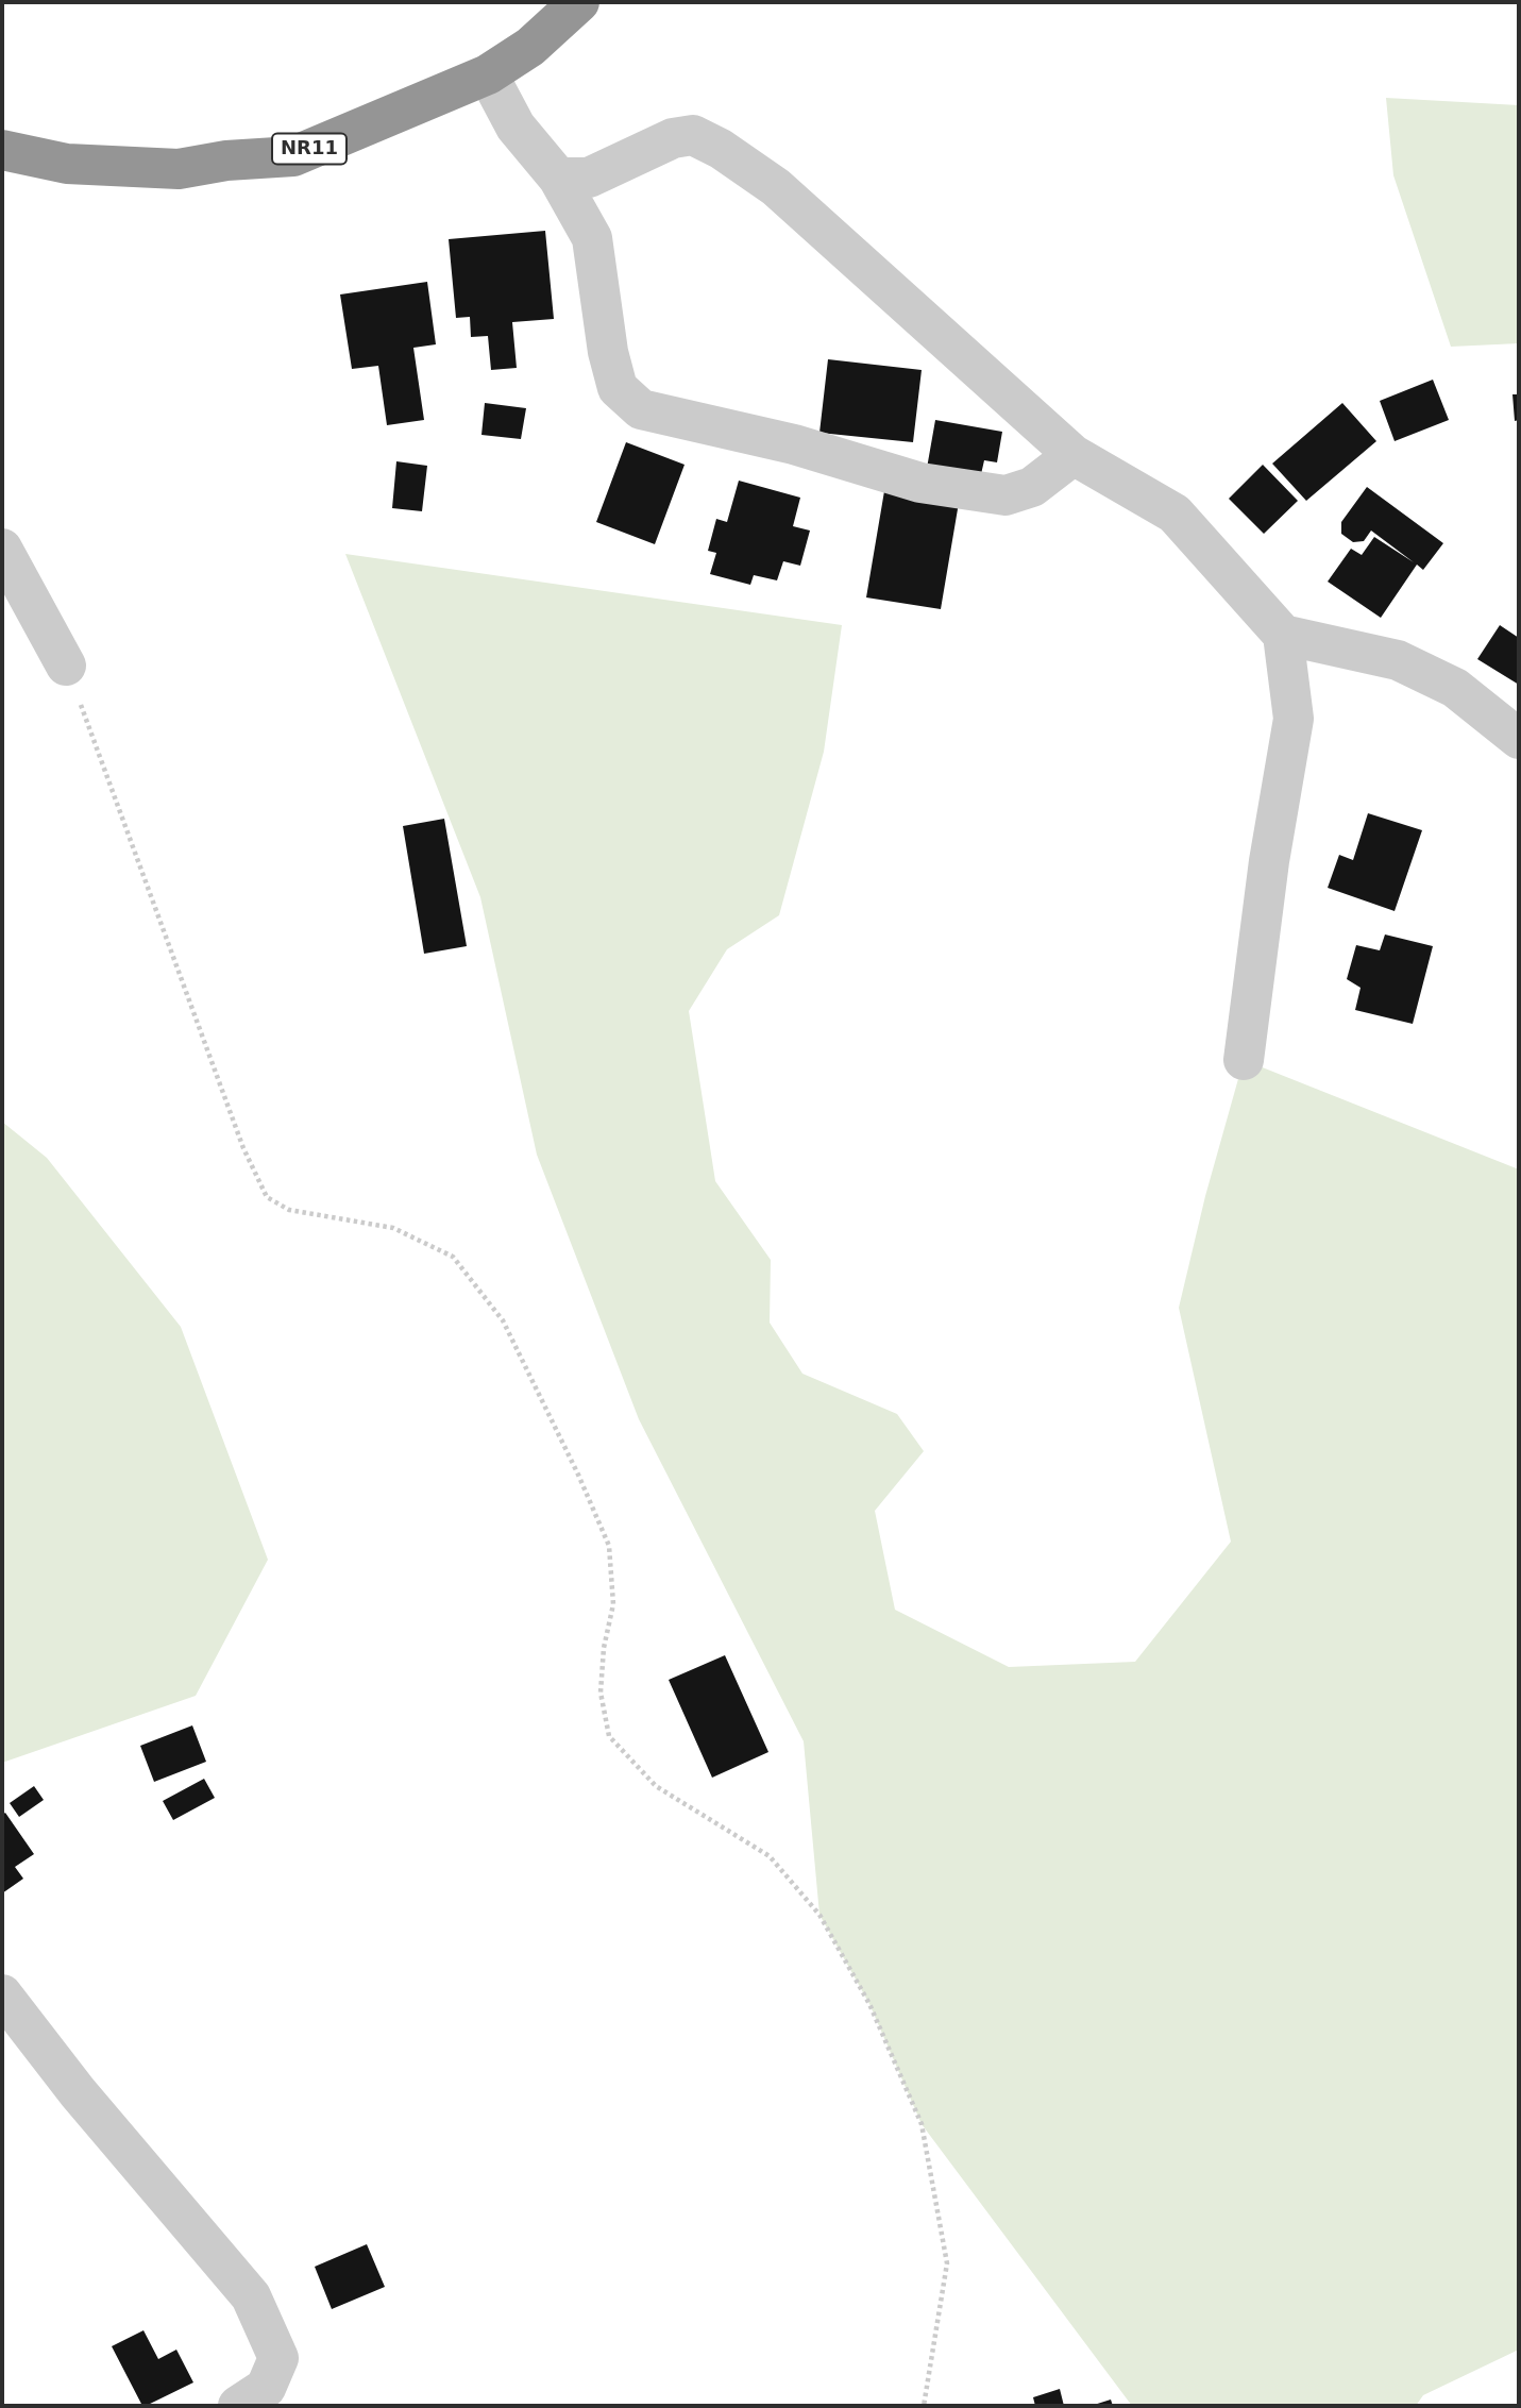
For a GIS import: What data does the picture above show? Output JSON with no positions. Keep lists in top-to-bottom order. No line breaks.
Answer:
{"streets":{"highway":["NR11"]}}
